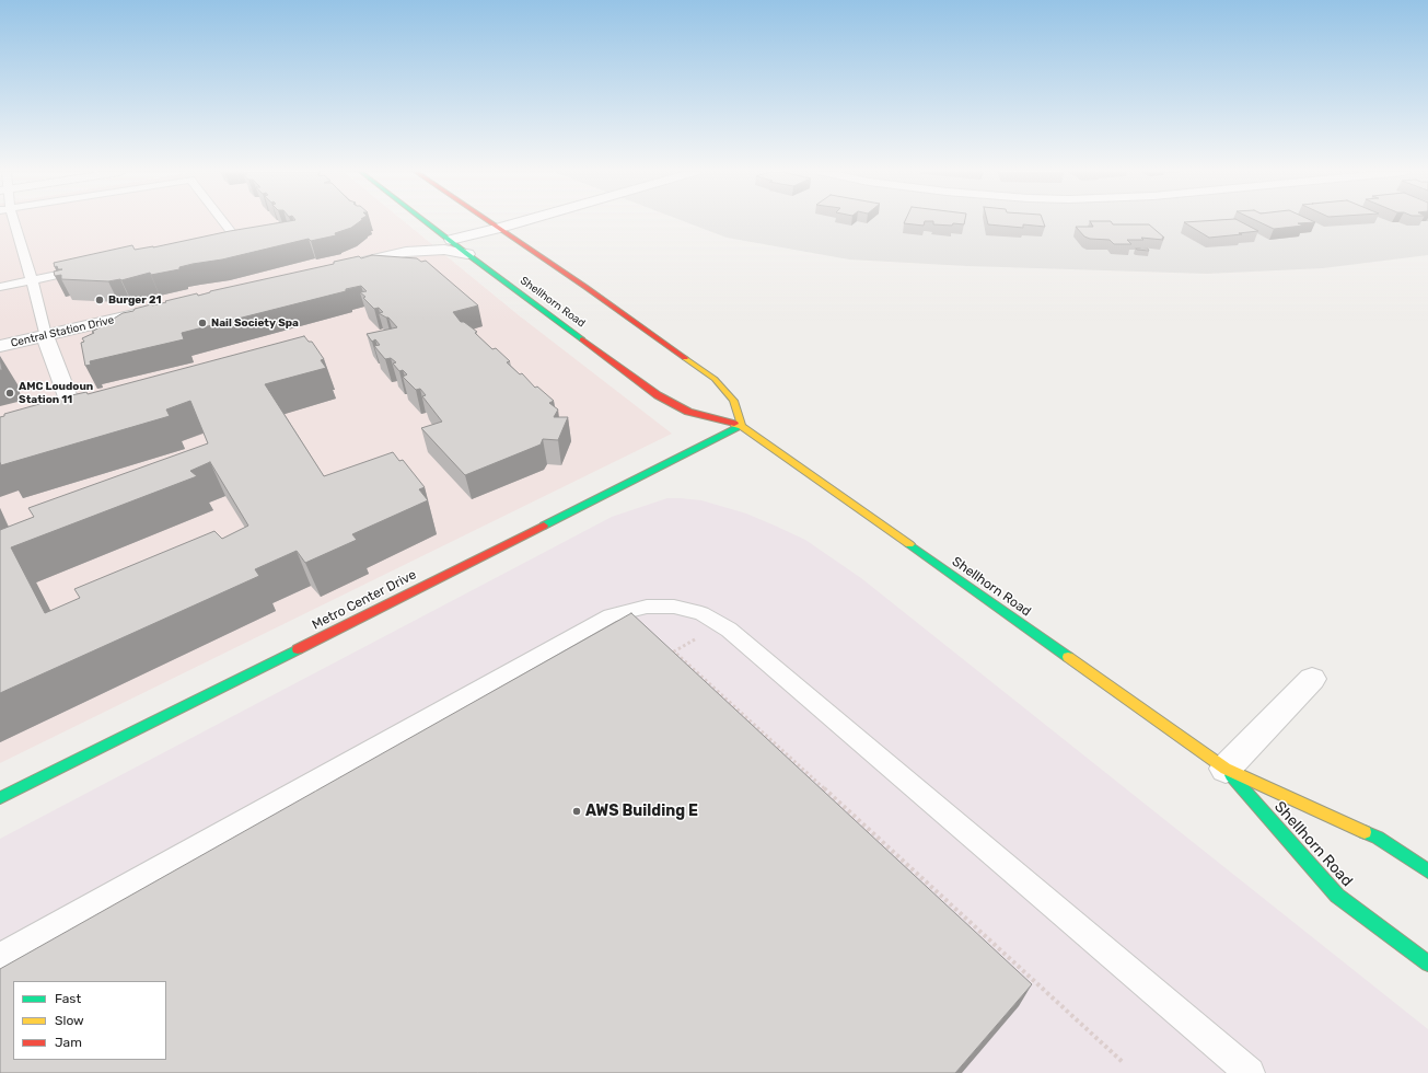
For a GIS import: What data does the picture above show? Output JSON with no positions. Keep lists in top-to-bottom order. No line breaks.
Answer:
{"streets":{"main road":["Shellhorn Road","Metro Center Drive"],"street":["Central Station Drive"]},"crossings":[["Shellhorn Road","Metro Center Drive"]],"places":["Burger 21","Nail Society Spa","AMC Loudoun Station 11","AWS Building E"],"legend":["Fast","Slow","Jam"]}
